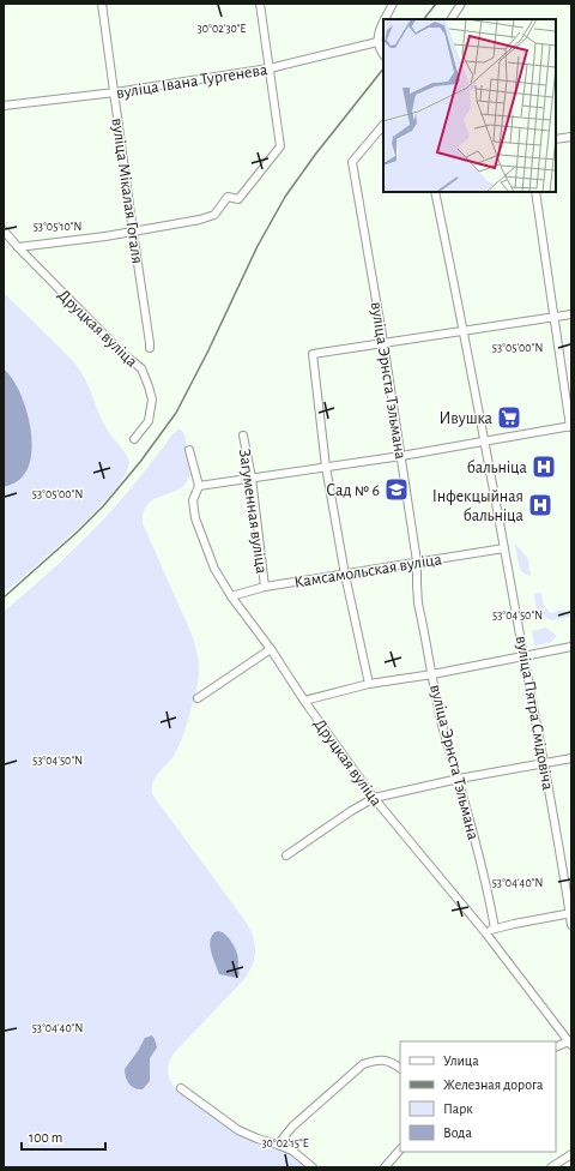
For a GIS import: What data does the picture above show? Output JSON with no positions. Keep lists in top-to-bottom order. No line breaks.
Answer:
{"streets":{"street":["вуліца Івана Тургенева","вуліца Мікалая Гогаля","Друцкая вуліца","вуліца Эрнста Тэльмана","Загуменная вуліца","Камсамольская вуліца","вуліца Пятра Смідовіча"]},"crossings":[["вуліца Івана Тургенева","вуліца Мікалая Гогаля"],["Друцкая вуліца","Камсамольская вуліца"],["вуліца Эрнста Тэльмана","Камсамольская вуліца"],["Загуменная вуліца","Камсамольская вуліца"],["Камсамольская вуліца","вуліца Пятра Смідовіча"]],"places":{"supermarket":["Ивушка"],"hospital":["бальніца","Інфекцыйная бальніца"],"school or university":["Сад № 6"]},"legend":["Улица","Железная дорога","Парк","Вода"],"scale_bar":"100 m","coordinates":["30°02'30\"E","53°05'10\"N","53°05'00\"N","53°04'50\"N","53°04'40\"N","30°02'15\"E"]}
